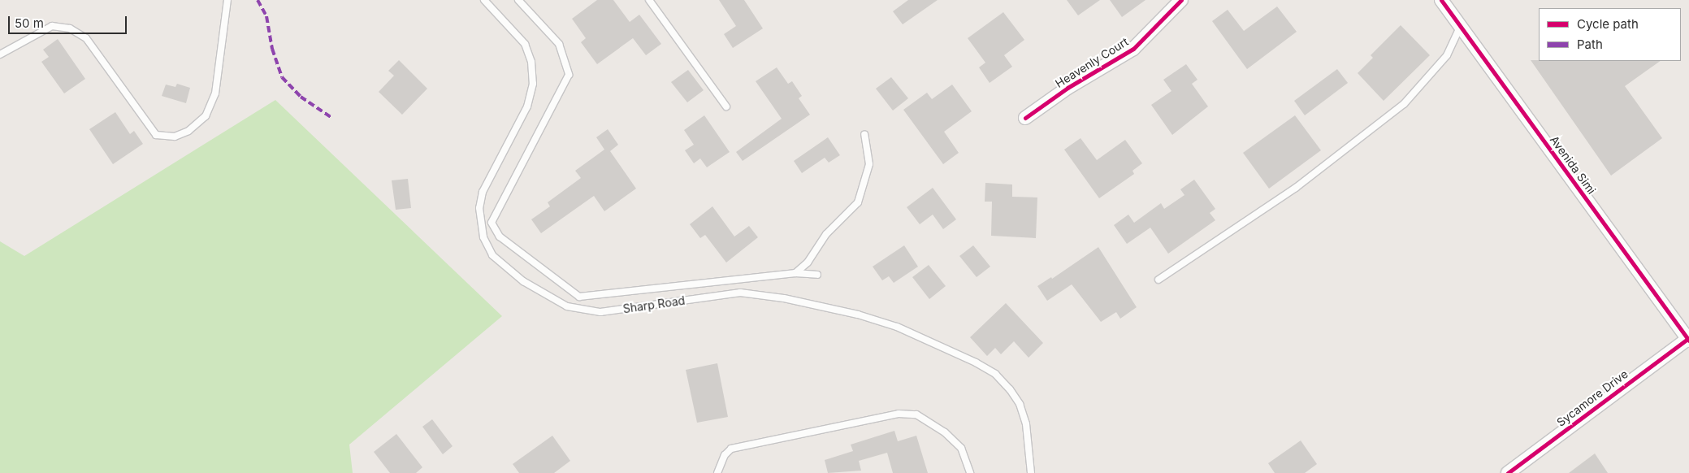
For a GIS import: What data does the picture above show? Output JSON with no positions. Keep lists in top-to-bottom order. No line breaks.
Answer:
{"streets":{"street":["Heavenly Court","Avenida Simi","Sycamore Drive"],"lane":["Sharp Road"]},"crossings":[["Avenida Simi","Sycamore Drive"]],"legend":["Cycle path","Path"],"scale_bar":"50 m"}
